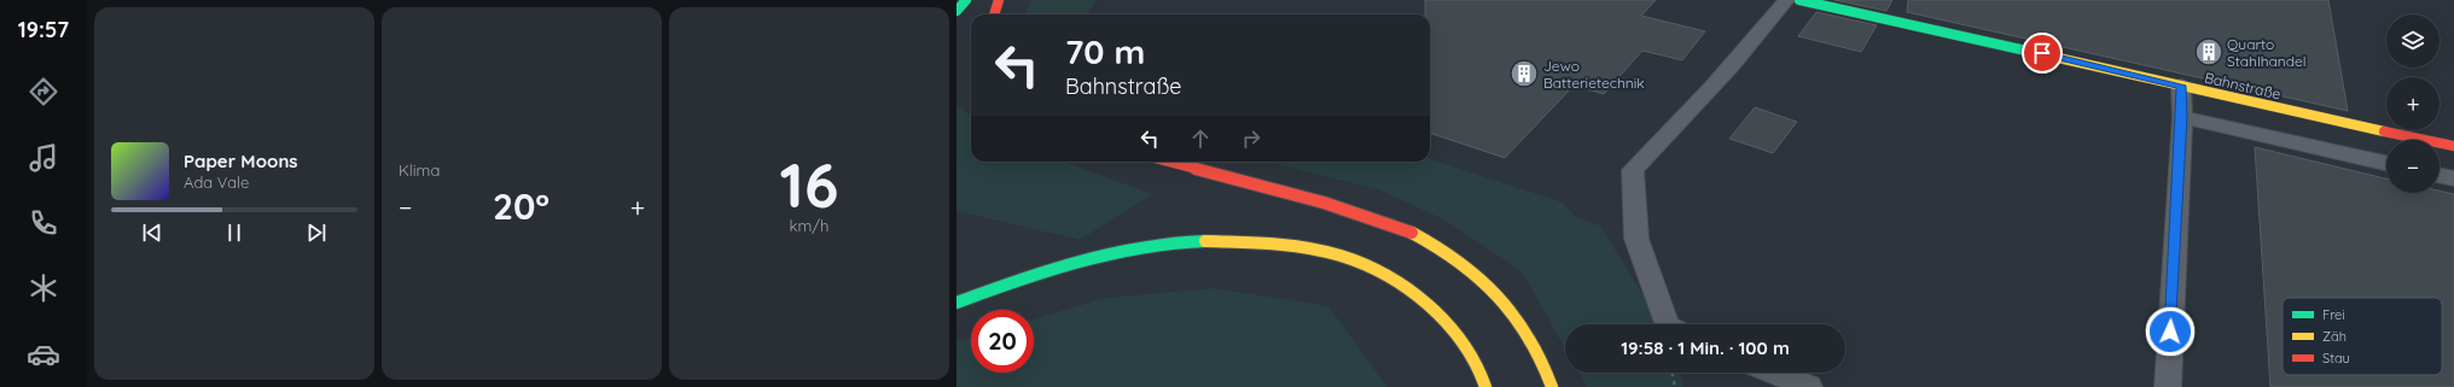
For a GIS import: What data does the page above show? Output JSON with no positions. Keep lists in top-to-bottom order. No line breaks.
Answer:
{"streets":{"main road":["Bahnstraße"]},"places":{"building":["Quarto Stahlhandel","Jewo Batterietechnik"]},"legend":["Frei","Zäh","Stau"],"page":{"tabs":"19:57","tile":["Klima",["16","km/h"]],"map_buttons":["+","−"],"turn":["70 m","Bahnstraße"],"song":["Paper Moons","Ada Vale"],"heat":["−","20°","+"],"limit":"20","trip":"19:58 · 1 Min. · 100 m"}}
